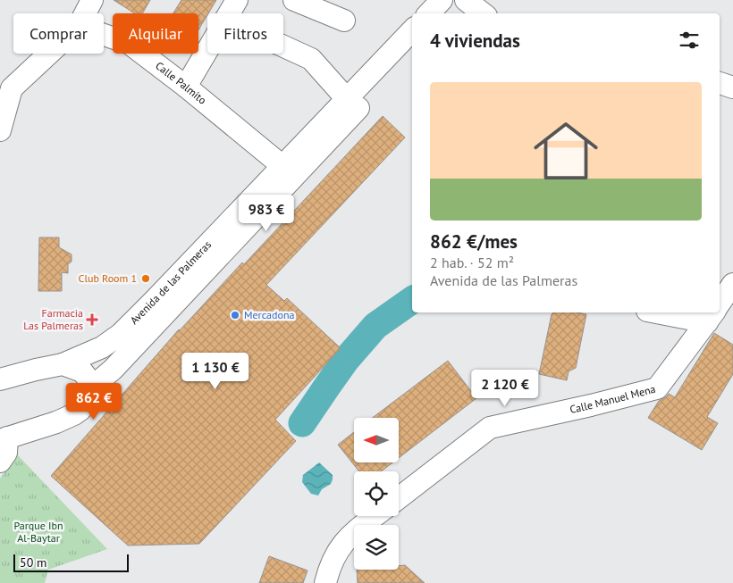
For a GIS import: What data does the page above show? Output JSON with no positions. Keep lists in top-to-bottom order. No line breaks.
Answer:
{"streets":{"street":["Calle Palmito","Avenida de las Palmeras","Calle Manuel Mena"]},"crossings":[["Calle Palmito","Avenida de las Palmeras"]],"parks":["Parque Ibn Al-Baytar"],"places":{"other":["Club Room 1","Mercadona"],"health":["Farmacia Las Palmeras"]},"scale_bar":"50 m","north":"left","page":{"chip":["Comprar","Alquilar","Filtros"],"heading":"4 viviendas","list":[{"name":"862 €/mes","note":"2 hab. · 52 m² · Avenida de las Palmeras"}],"price":["983 €","1 130 €","2 120 €","862 €"],"scale":"50 m"}}
